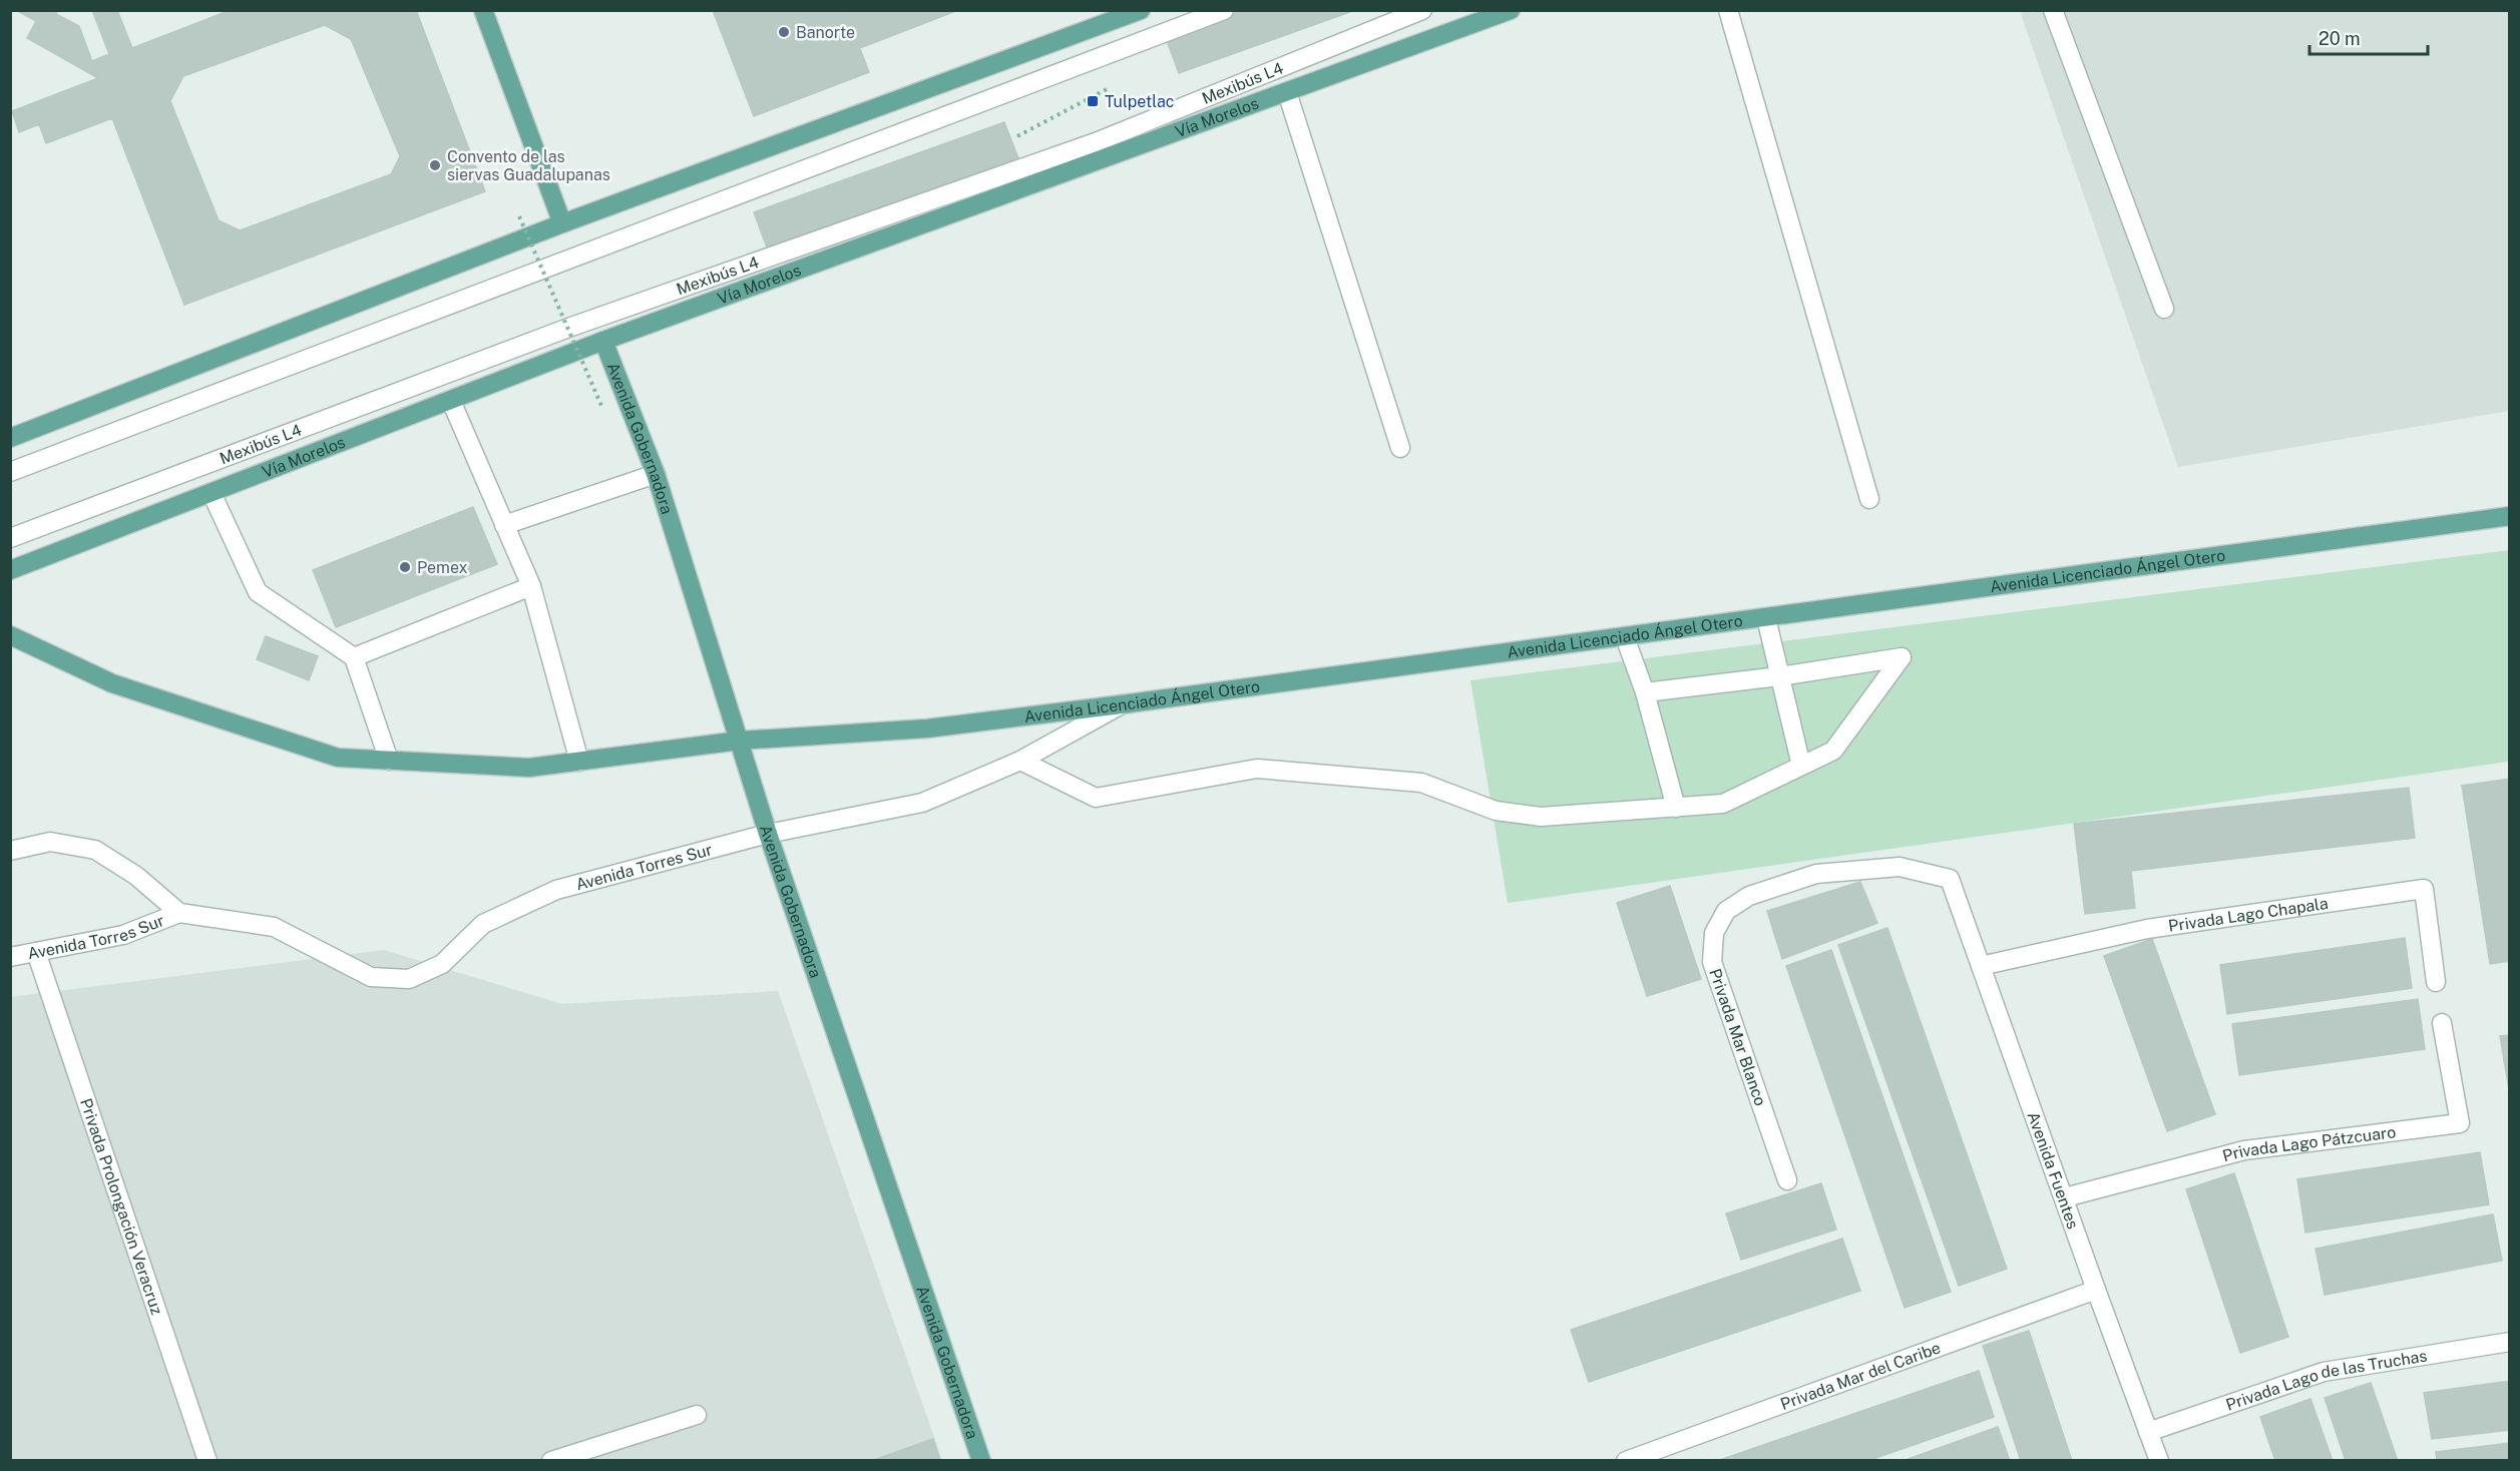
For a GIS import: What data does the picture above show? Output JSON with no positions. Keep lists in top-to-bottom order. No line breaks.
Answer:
{"streets":{"main road":["Vía Morelos","Avenida Gobernadora","Avenida Licenciado Ángel Otero"],"street":["Mexibús L4","Avenida Torres Sur","Privada Lago Chapala","Privada Mar Blanco","Privada Lago Pátzcuaro","Avenida Fuentes","Privada Prolongación Veracruz","Privada Mar del Caribe","Privada Lago de las Truchas"]},"crossings":[["Vía Morelos","Avenida Gobernadora"],["Avenida Gobernadora","Avenida Licenciado Ángel Otero"],["Avenida Gobernadora","Avenida Torres Sur"],["Avenida Licenciado Ángel Otero","Avenida Torres Sur"],["Avenida Torres Sur","Privada Prolongación Veracruz"],["Privada Lago Chapala","Avenida Fuentes"],["Privada Mar Blanco","Avenida Fuentes"],["Privada Lago Pátzcuaro","Avenida Fuentes"],["Avenida Fuentes","Privada Mar del Caribe"],["Avenida Fuentes","Privada Lago de las Truchas"]],"places":{"other":["Banorte","Convento de las siervas Guadalupanas","Pemex"],"transit":["Tulpetlac"]},"scale_bar":"20 m"}
